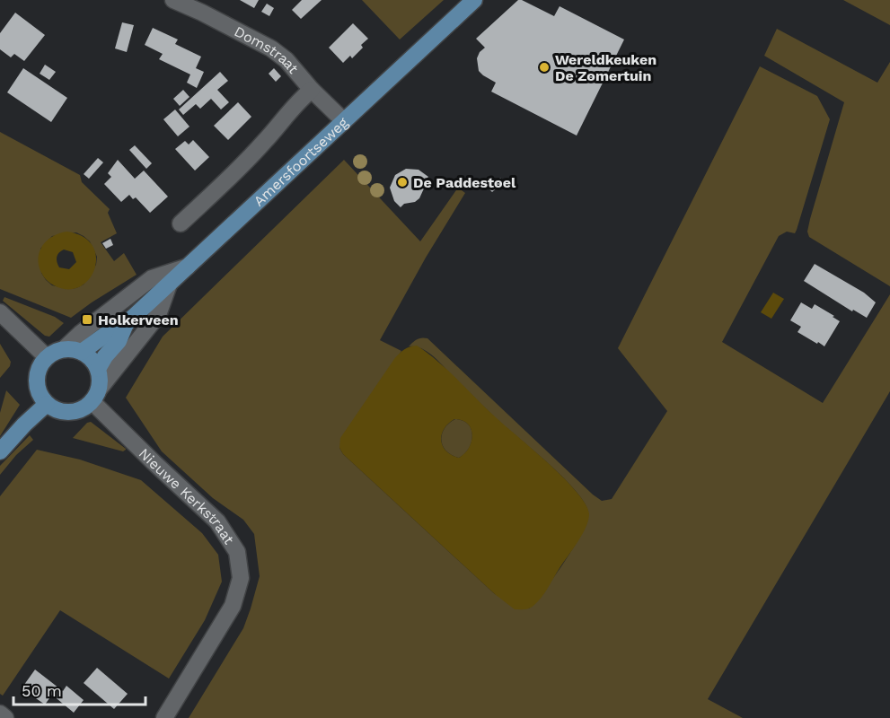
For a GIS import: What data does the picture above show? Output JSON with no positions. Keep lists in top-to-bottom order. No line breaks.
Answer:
{"streets":{"main road":["Amersfoortseweg"],"street":["Domstraat","Nieuwe Kerkstraat"]},"crossings":[["Domstraat","Amersfoortseweg"],["Amersfoortseweg","Nieuwe Kerkstraat"]],"places":{"other":["Wereldkeuken De Zomertuin","De Paddestoel"],"transit":["Holkerveen"]},"scale_bar":"50 m"}
